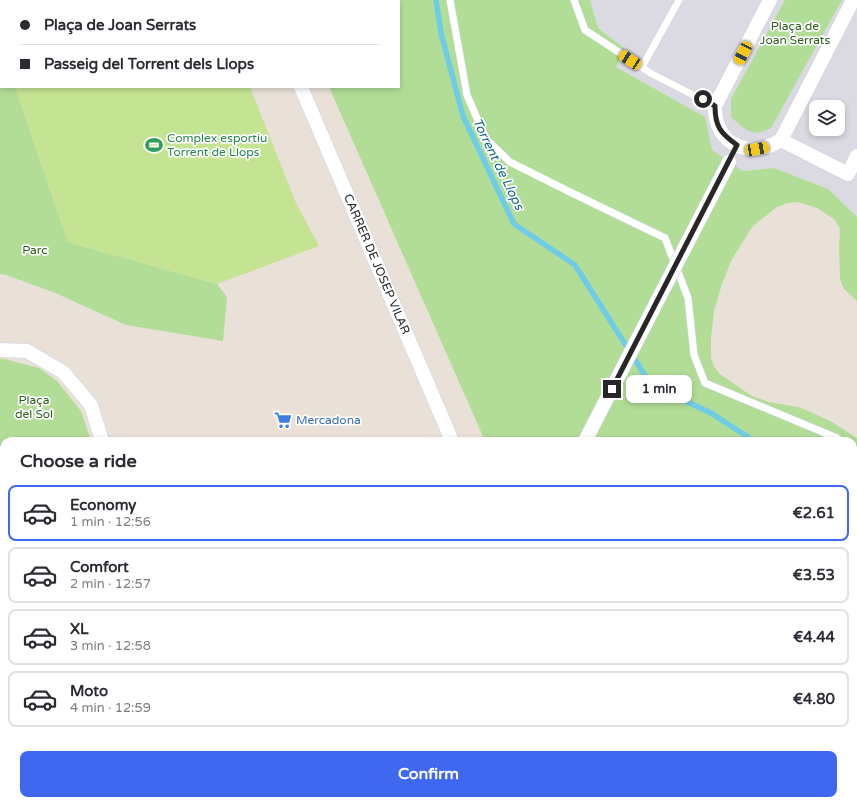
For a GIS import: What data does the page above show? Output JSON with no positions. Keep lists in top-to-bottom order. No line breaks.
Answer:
{"streets":{"street":["CARRER DE JOSEP VILAR"]},"water":["Torrent de Llops"],"parks":["Plaça de Joan Serrats","Parc","Plaça del Sol"],"places":{"sports":["Complex esportiu Torrent de Llops"],"supermarket":["Mercadona"]},"page":{"banner":["Plaça de Joan Serrats","Passeig del Torrent dels Llops"],"bubble":"1 min","heading":"Choose a ride","list":[{"name":"Economy","note":"1 min · 12:56","value":"€2.61"},{"name":"Comfort","note":"2 min · 12:57","value":"€3.53"},{"name":"XL","note":"3 min · 12:58","value":"€4.44"},{"name":"Moto","note":"4 min · 12:59","value":"€4.80"}],"buttons":"Confirm"}}
